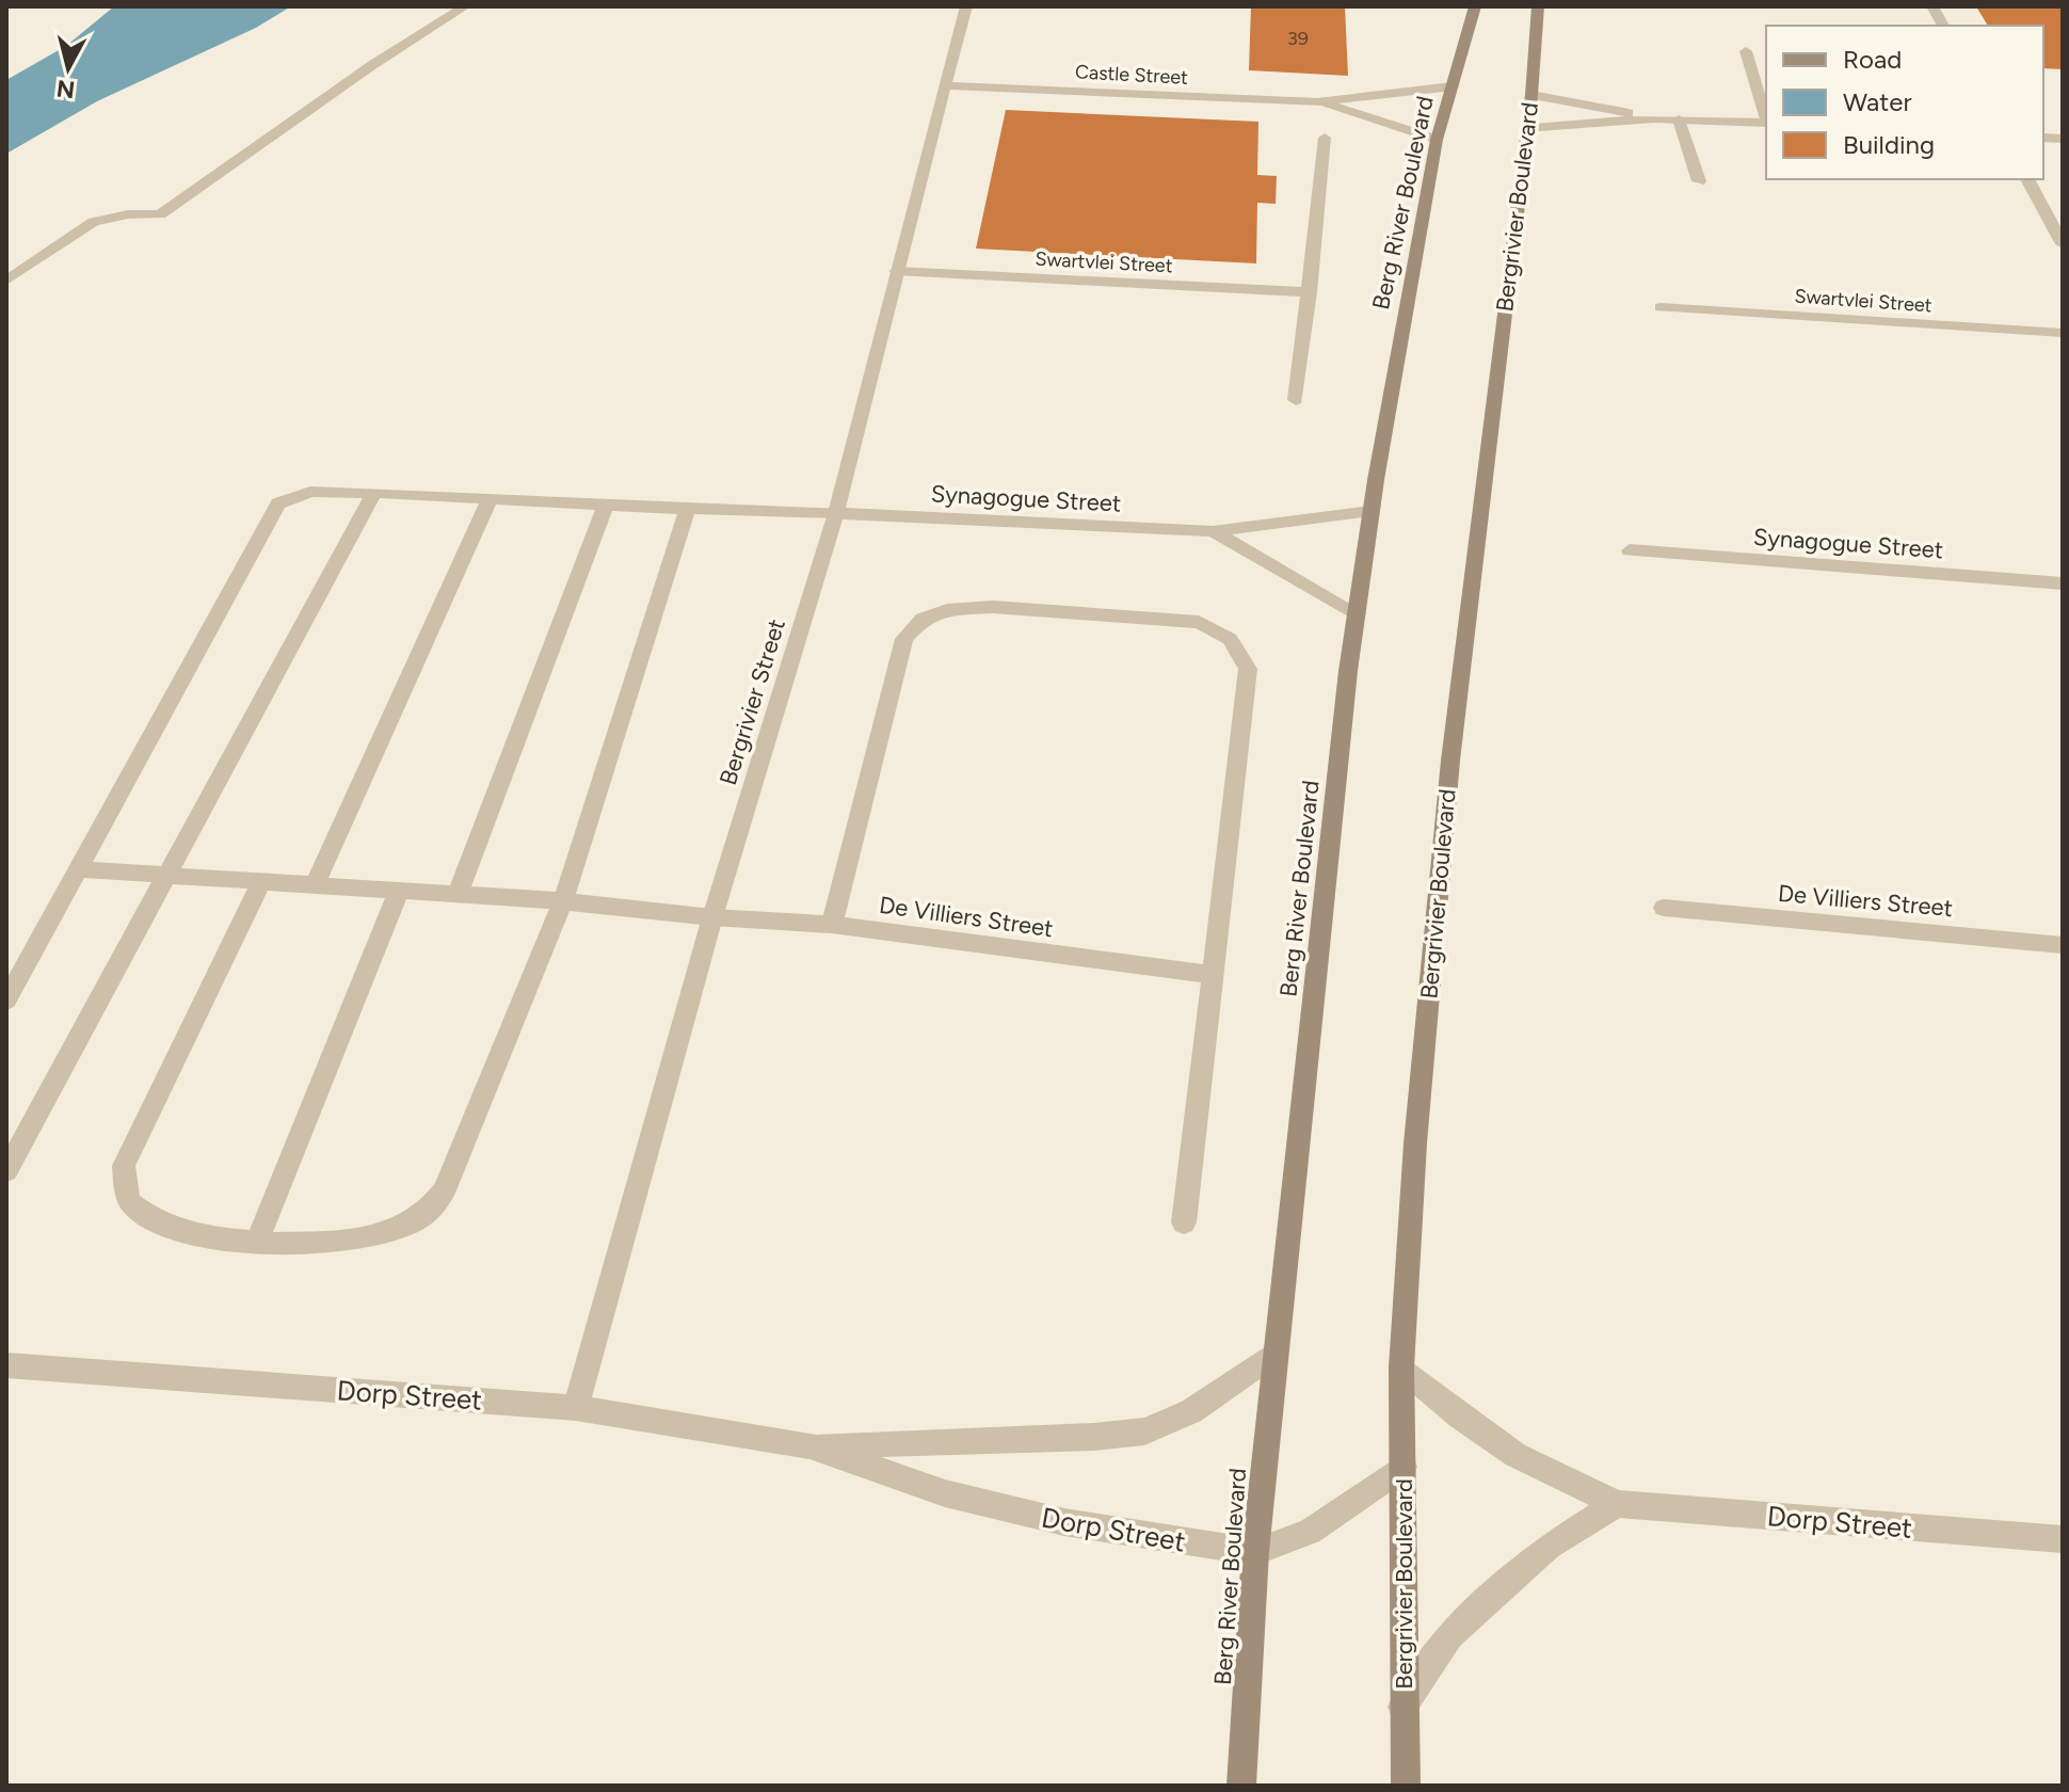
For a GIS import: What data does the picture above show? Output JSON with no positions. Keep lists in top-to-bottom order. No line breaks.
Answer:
{"streets":{"street":["Castle Street","Berg River Boulevard","Bergrivier Boulevard","Swartvlei Street","Synagogue Street","Bergrivier Street","De Villiers Street","Dorp Street"]},"crossings":[["Castle Street","Berg River Boulevard"],["Castle Street","Bergrivier Street"],["Berg River Boulevard","Synagogue Street"],["Berg River Boulevard","Dorp Street"],["Bergrivier Boulevard","Dorp Street"],["Swartvlei Street","Bergrivier Street"],["Synagogue Street","Bergrivier Street"],["Synagogue Street","De Villiers Street"],["Bergrivier Street","De Villiers Street"],["Bergrivier Street","Dorp Street"]],"house_numbers":["39"],"legend":["Road","Water","Building"],"north":"bottom"}
